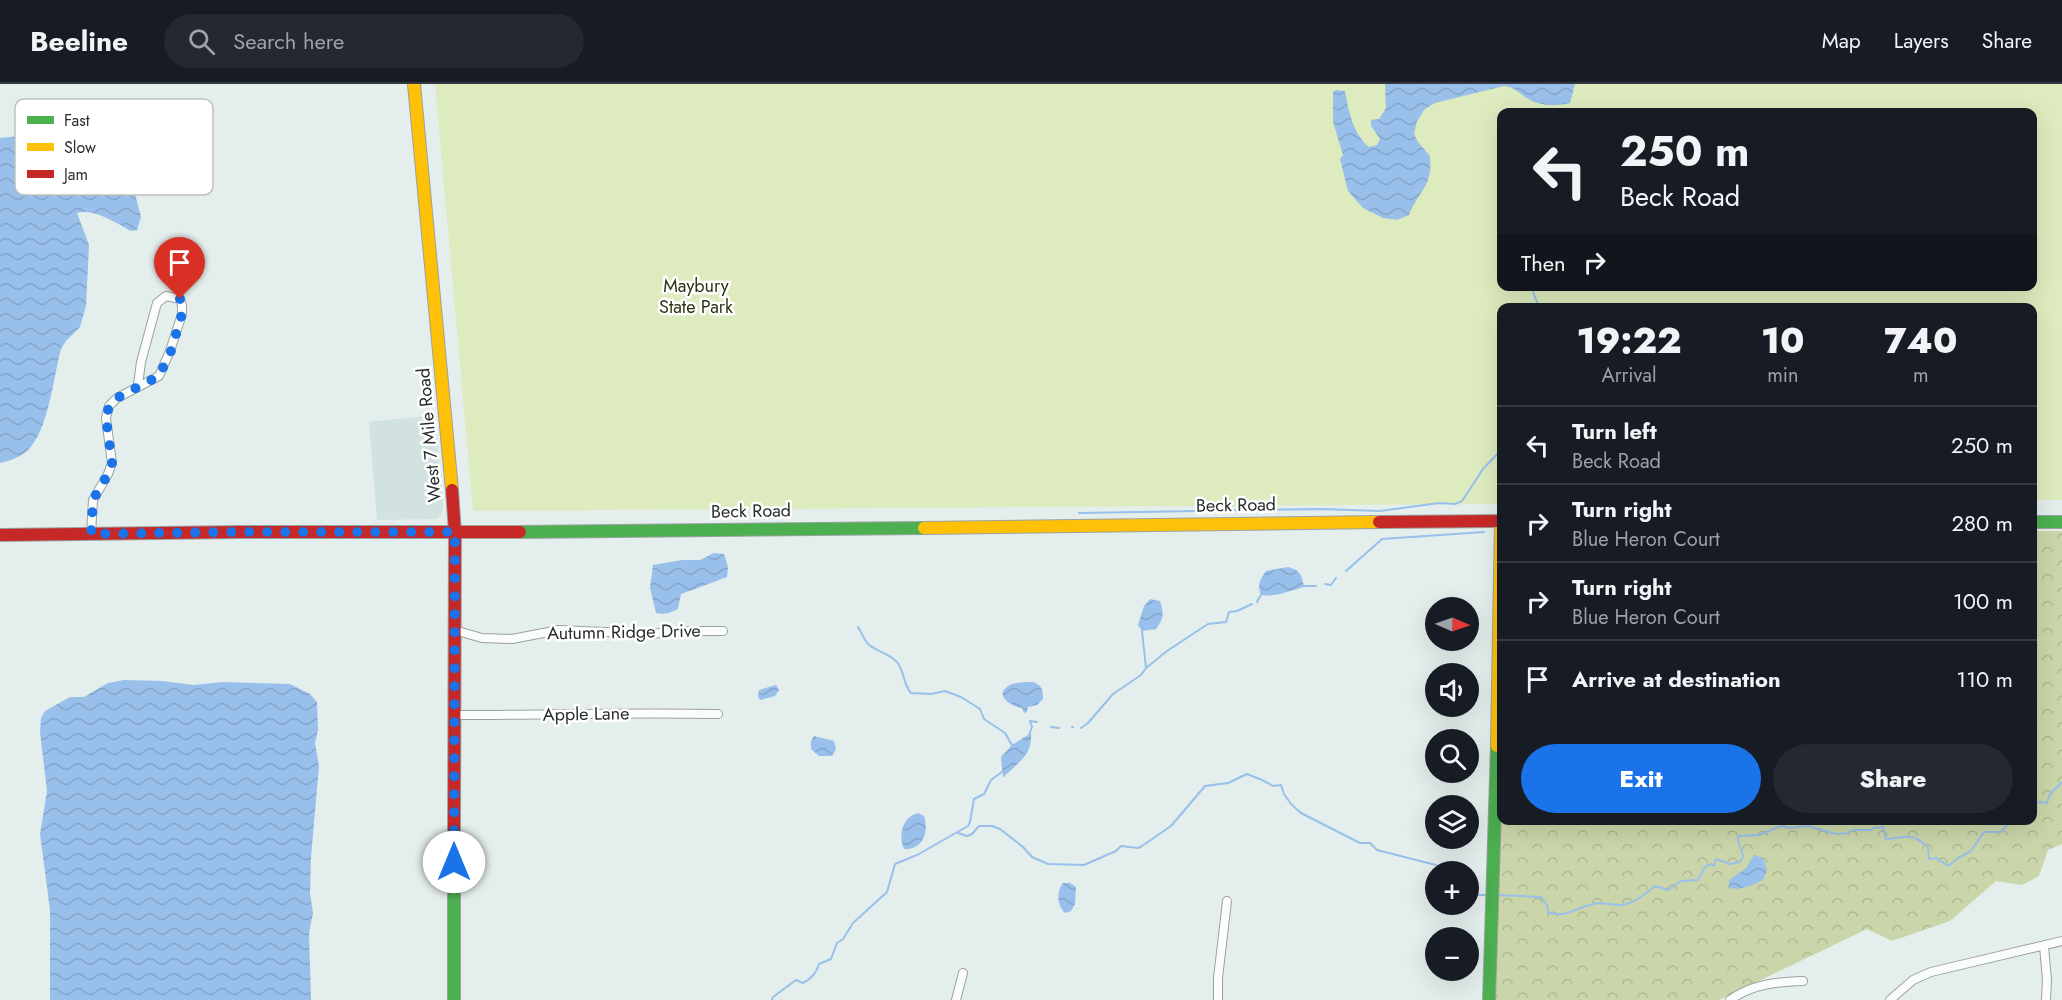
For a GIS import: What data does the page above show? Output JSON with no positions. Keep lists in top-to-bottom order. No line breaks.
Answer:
{"streets":{"main road":["West 7 Mile Road","Beck Road"],"street":["Autumn Ridge Drive","Apple Lane"]},"crossings":[["West 7 Mile Road","Beck Road"],["West 7 Mile Road","Autumn Ridge Drive"],["West 7 Mile Road","Apple Lane"]],"parks":["Maybury State Park"],"legend":["Fast","Slow","Jam"],"north":"right","page":{"header":"Beeline","search":"Search here","nav":["Map","Layers","Share"],"turn":["250 m","Beck Road"],"then":"Then","eta":["19:22","Arrival","10","min","740","m"],"list":[{"name":"Turn left","note":"Beck Road","value":"250 m"},{"name":"Turn right","note":"Blue Heron Court","value":"280 m"},{"name":"Turn right","note":"Blue Heron Court","value":"100 m"},{"name":"Arrive at destination","value":"110 m"}],"map_buttons":["+","−"],"buttons":["Exit","Share"]}}
